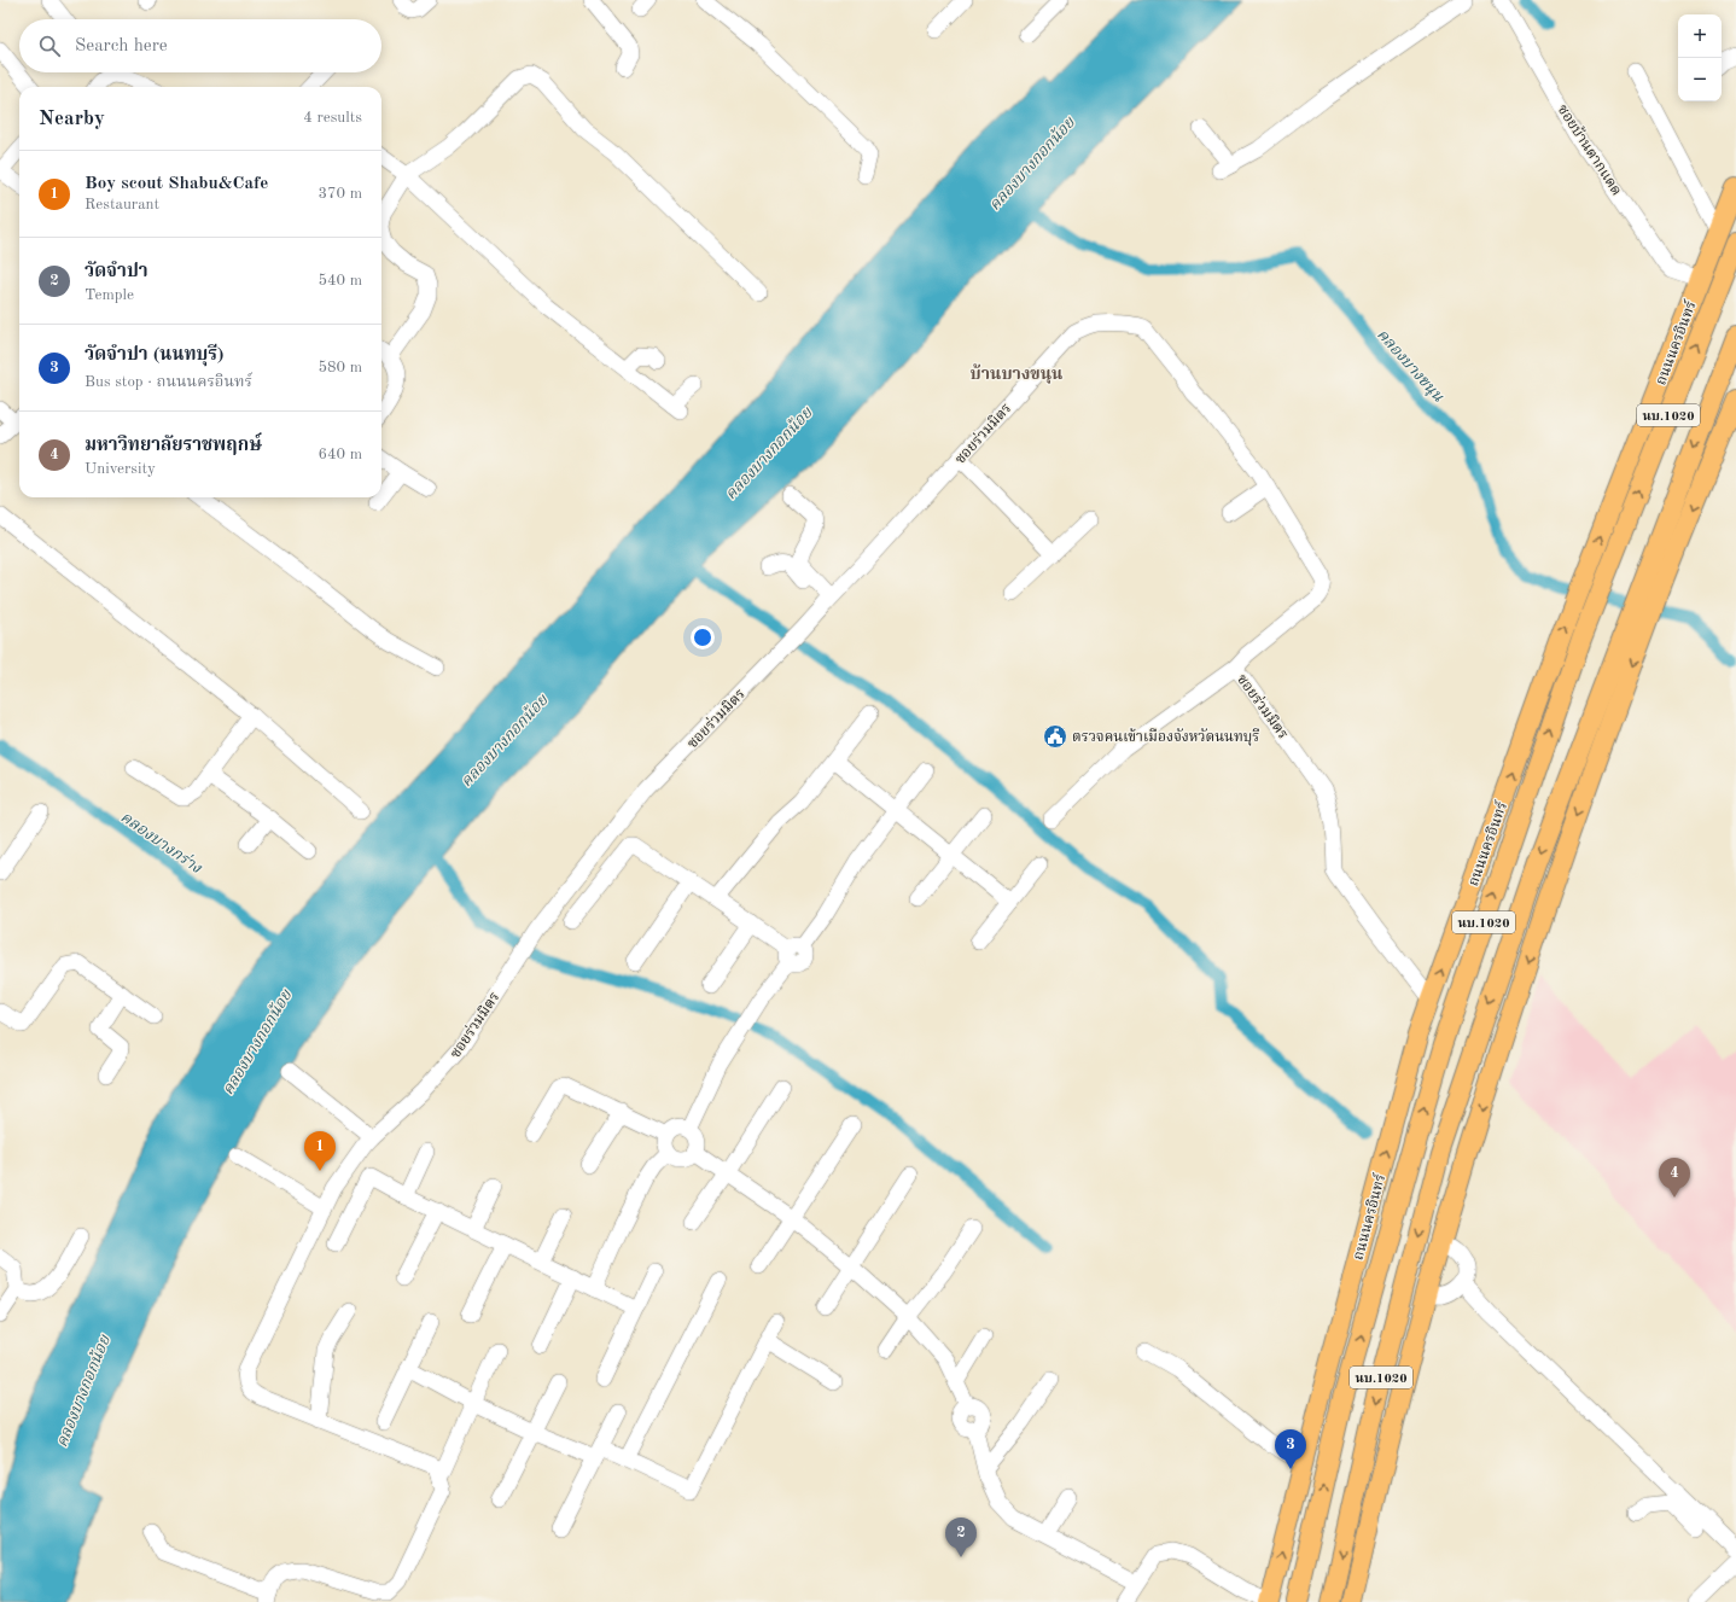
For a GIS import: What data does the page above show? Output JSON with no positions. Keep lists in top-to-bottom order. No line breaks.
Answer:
{"streets":{"main road":["ถนนนครอินทร์","นบ.1020"],"street":["ซอยบ้านตากแดด","ซอยร่วมมิตร"]},"crossings":[["ซอยบ้านตากแดด","ถนนนครอินทร์"],["ถนนนครอินทร์","ซอยร่วมมิตร"]],"districts":["บ้านบางขนุน"],"water":["คลองบางกอกน้อย","คลองบางขนุน","คลองบางกร่าง"],"places":{"public building":["ตรวจคนเข้าเมืองจังหวัดนนทบุรี"]},"page":{"map_buttons":["+","−"],"search":"Search here","heading":["Nearby","4 results"],"list":[{"mark":"1","name":"Boy scout Shabu&Cafe","note":"Restaurant","value":"370 m"},{"mark":"2","name":"วัดจําปา","note":"Temple","value":"540 m"},{"mark":"3","name":"วัดจำปา (นนทบุรี)","note":"Bus stop · ถนนนครอินทร์","value":"580 m"},{"mark":"4","name":"มหาวิทยาลัยราชพฤกษ์","note":"University","value":"640 m"}],"pins":["1","4","3","2"]}}
